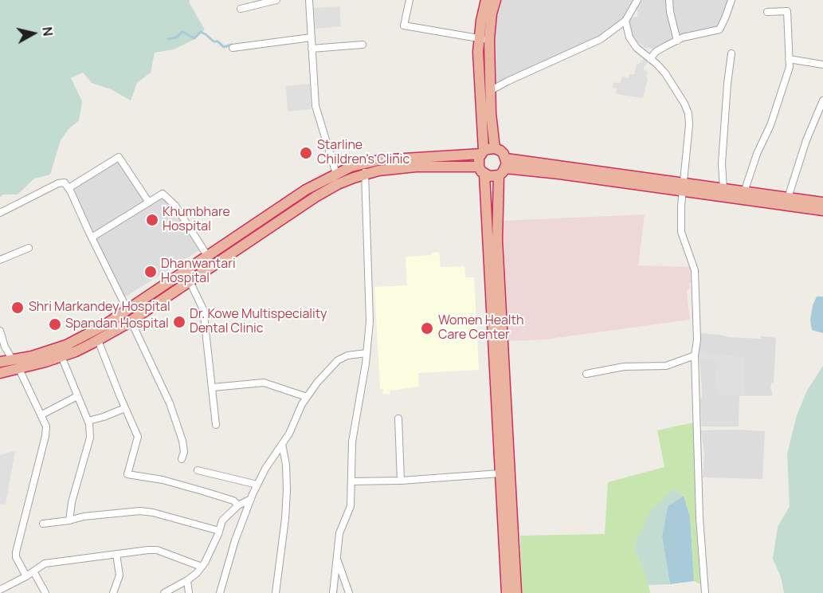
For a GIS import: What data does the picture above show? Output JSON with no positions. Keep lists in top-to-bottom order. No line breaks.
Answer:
{"places":["Starline Children's Clinic","Khumbhare Hospital","Dhanwantari Hospital","Shri Markandey Hospital","Dr. Kowe Multispeciality Dental Clinic","Spandan Hospital","Women Health Care Center"],"north":"right"}
